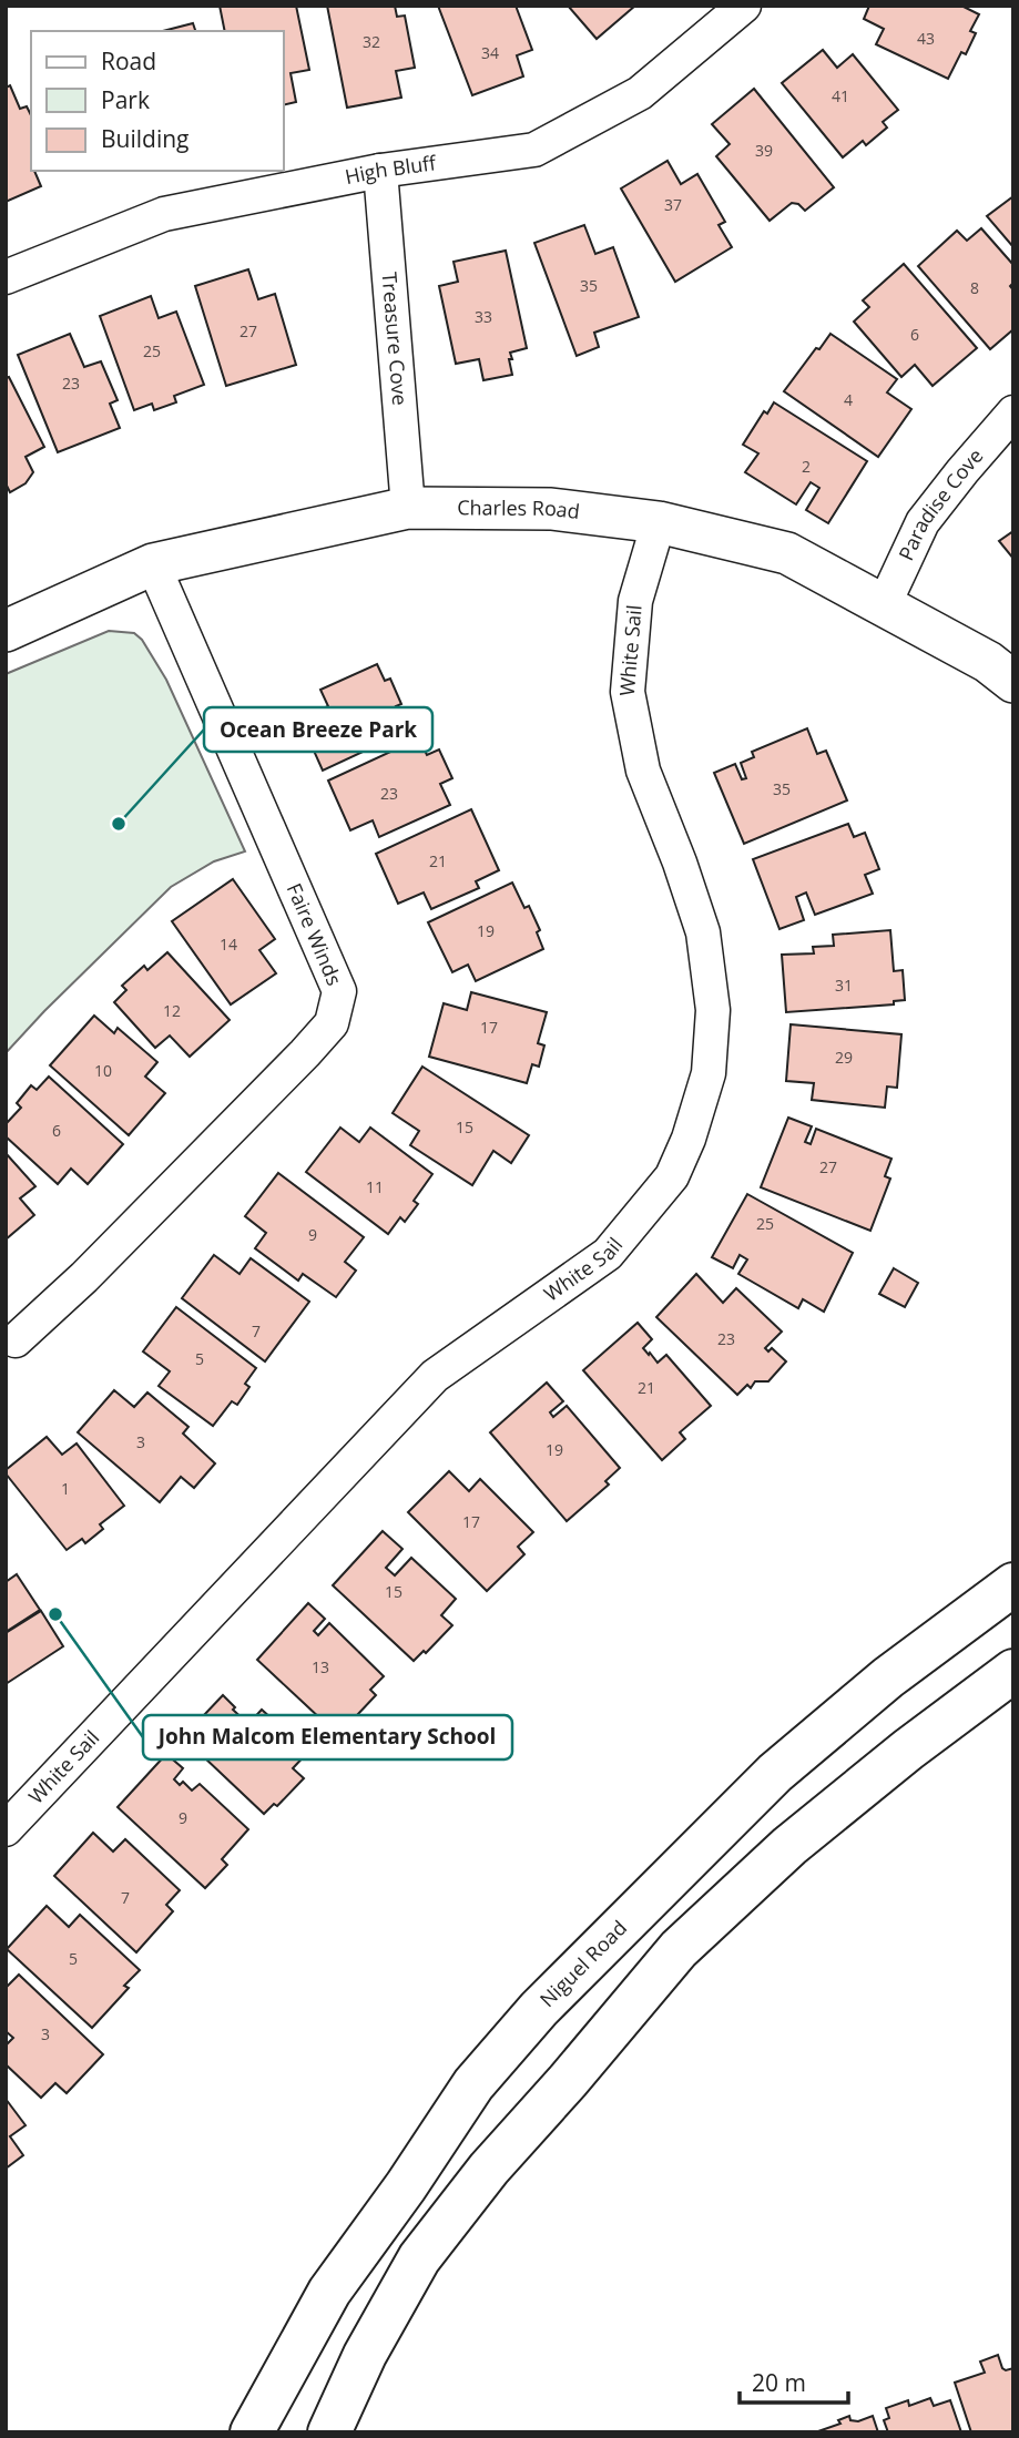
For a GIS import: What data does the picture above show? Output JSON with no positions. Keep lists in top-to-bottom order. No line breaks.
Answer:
{"streets":{"main road":["Niguel Road"],"street":["High Bluff","Treasure Cove","Paradise Cove","Charles Road","White Sail","Faire Winds"]},"crossings":[["High Bluff","Treasure Cove"],["Treasure Cove","Charles Road"],["Paradise Cove","Charles Road"],["Charles Road","White Sail"],["Charles Road","Faire Winds"]],"places":["Ocean Breeze Park","John Malcom Elementary School"],"house_numbers":["43","32","34","41","39","37","35","8","33","27","6","25","23","4","2","35","23","21","19","14","31","12","17","29","10","15","6","27","11","25","9","7","23","5","21","3","19","1","17","15","13","9","7","5","3"],"legend":["Road","Park","Building"],"scale_bar":"20 m"}
